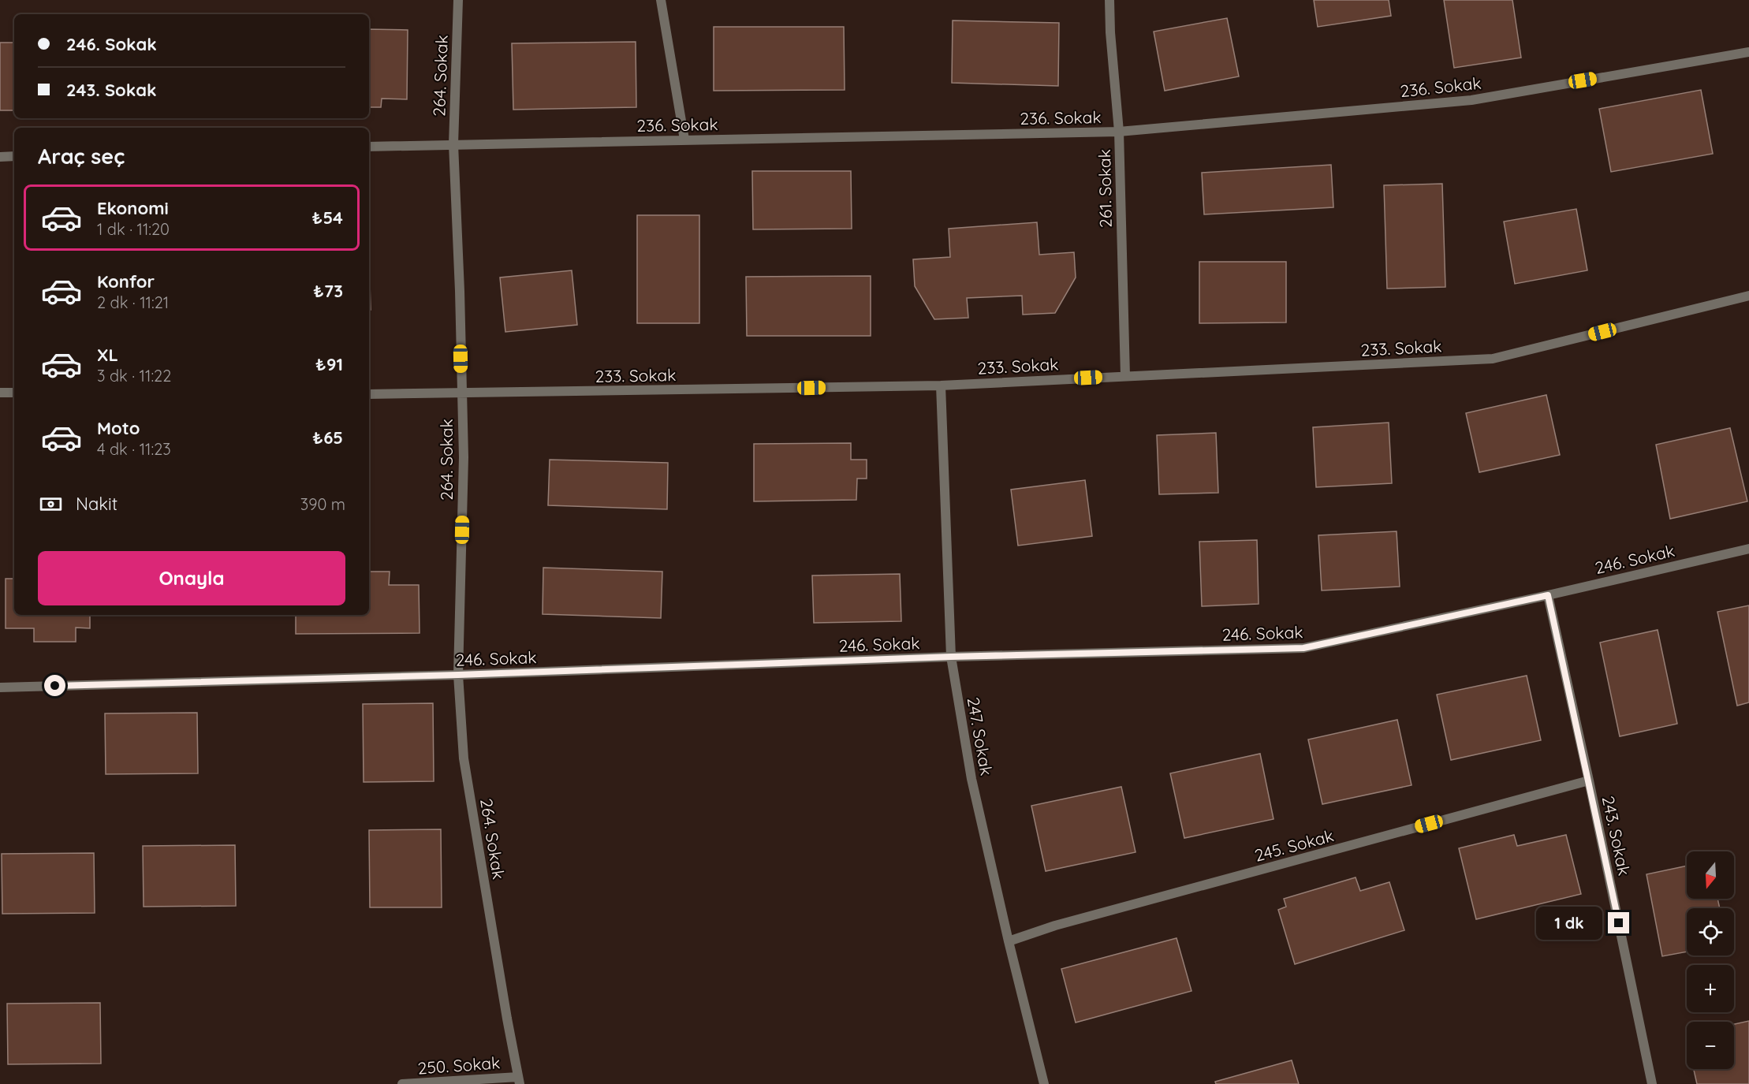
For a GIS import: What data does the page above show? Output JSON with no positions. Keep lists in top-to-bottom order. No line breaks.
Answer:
{"streets":{"street":["264. Sokak","236. Sokak","261. Sokak","233. Sokak","246. Sokak","247. Sokak","243. Sokak","245. Sokak","250. Sokak"]},"crossings":[["264. Sokak","236. Sokak"],["264. Sokak","233. Sokak"],["264. Sokak","246. Sokak"],["264. Sokak","250. Sokak"],["236. Sokak","261. Sokak"],["261. Sokak","233. Sokak"],["233. Sokak","247. Sokak"],["246. Sokak","247. Sokak"],["246. Sokak","243. Sokak"],["247. Sokak","245. Sokak"],["243. Sokak","245. Sokak"]],"north":"bottom","page":{"banner":["246. Sokak","243. Sokak"],"heading":"Araç seç","list":[{"name":"Ekonomi","note":"1 dk · 11:20","value":"₺54"},{"name":"Konfor","note":"2 dk · 11:21","value":"₺73"},{"name":"XL","note":"3 dk · 11:22","value":"₺91"},{"name":"Moto","note":"4 dk · 11:23","value":"₺65"}],"pay":["Nakit","390 m"],"buttons":"Onayla","map_buttons":["+","−"],"bubble":"1 dk"}}
